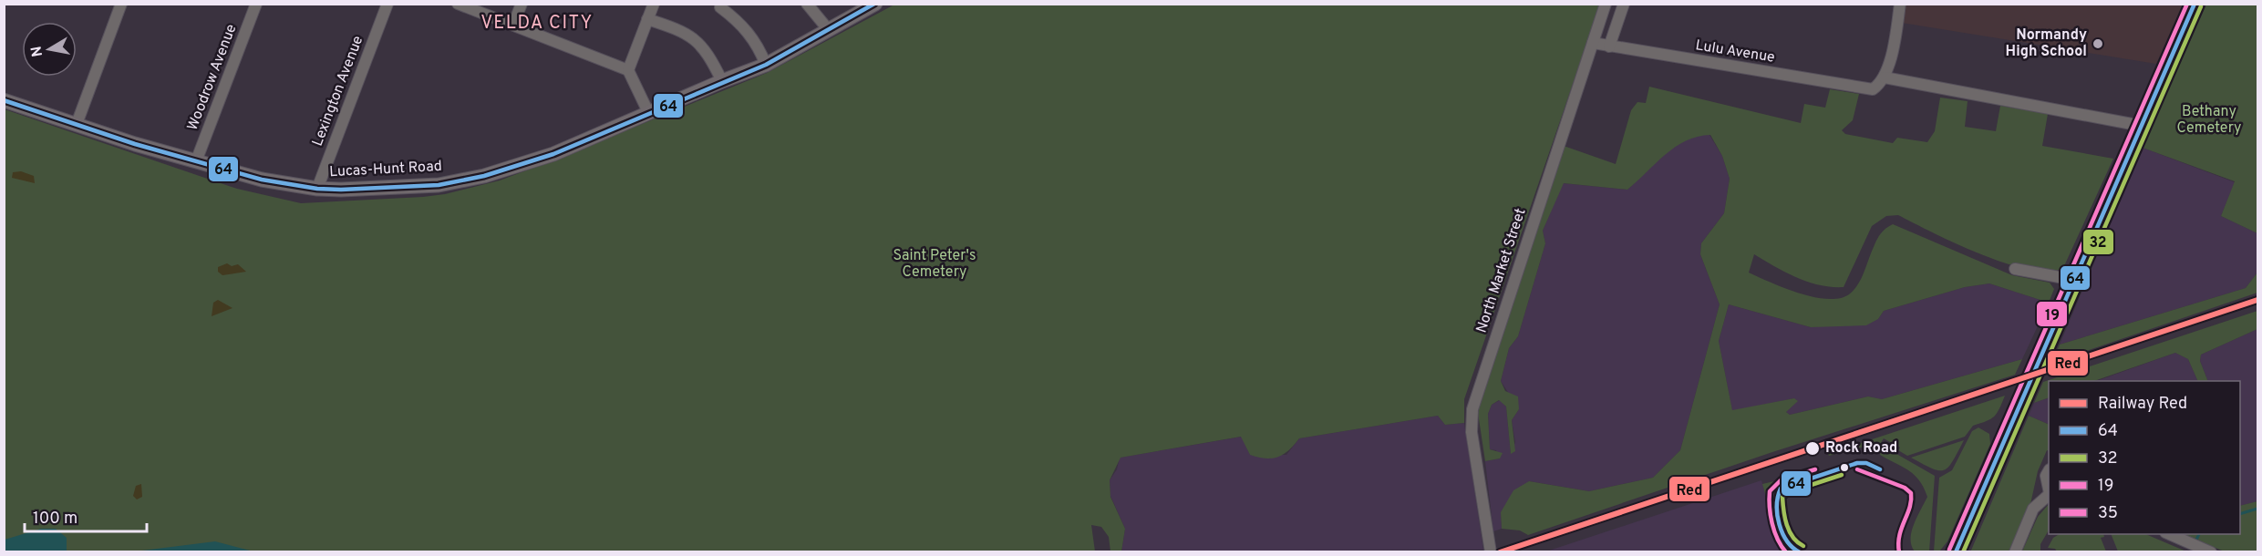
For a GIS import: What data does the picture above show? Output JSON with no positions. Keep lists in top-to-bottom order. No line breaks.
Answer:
{"streets":{"main road":["Lucas-Hunt Road"],"street":["Lulu Avenue","Woodrow Avenue","Lexington Avenue","North Market Street"]},"crossings":[["Lulu Avenue","North Market Street"],["Woodrow Avenue","Lucas-Hunt Road"],["Lexington Avenue","Lucas-Hunt Road"]],"districts":["VELDA CITY"],"parks":["Bethany Cemetery","Saint Peter's Cemetery"],"places":["Normandy High School","Rock Road"],"lines":["transit line 64","transit line 19","transit line 32","rail line Red","transit line 35"],"legend":["Railway Red","64","32","19","35"],"scale_bar":"100 m","north":"left"}
